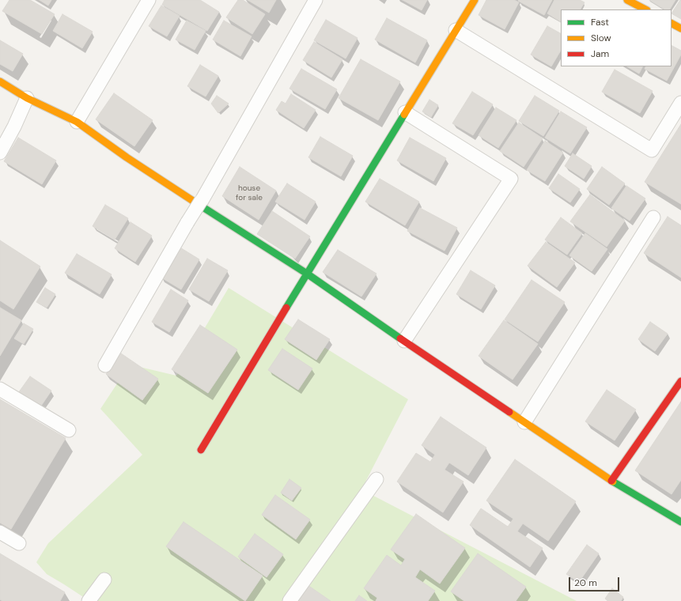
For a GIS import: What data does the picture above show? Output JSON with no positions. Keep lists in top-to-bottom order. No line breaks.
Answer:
{"house_numbers":["house for sale"],"legend":["Fast","Slow","Jam"],"scale_bar":"20 m"}
